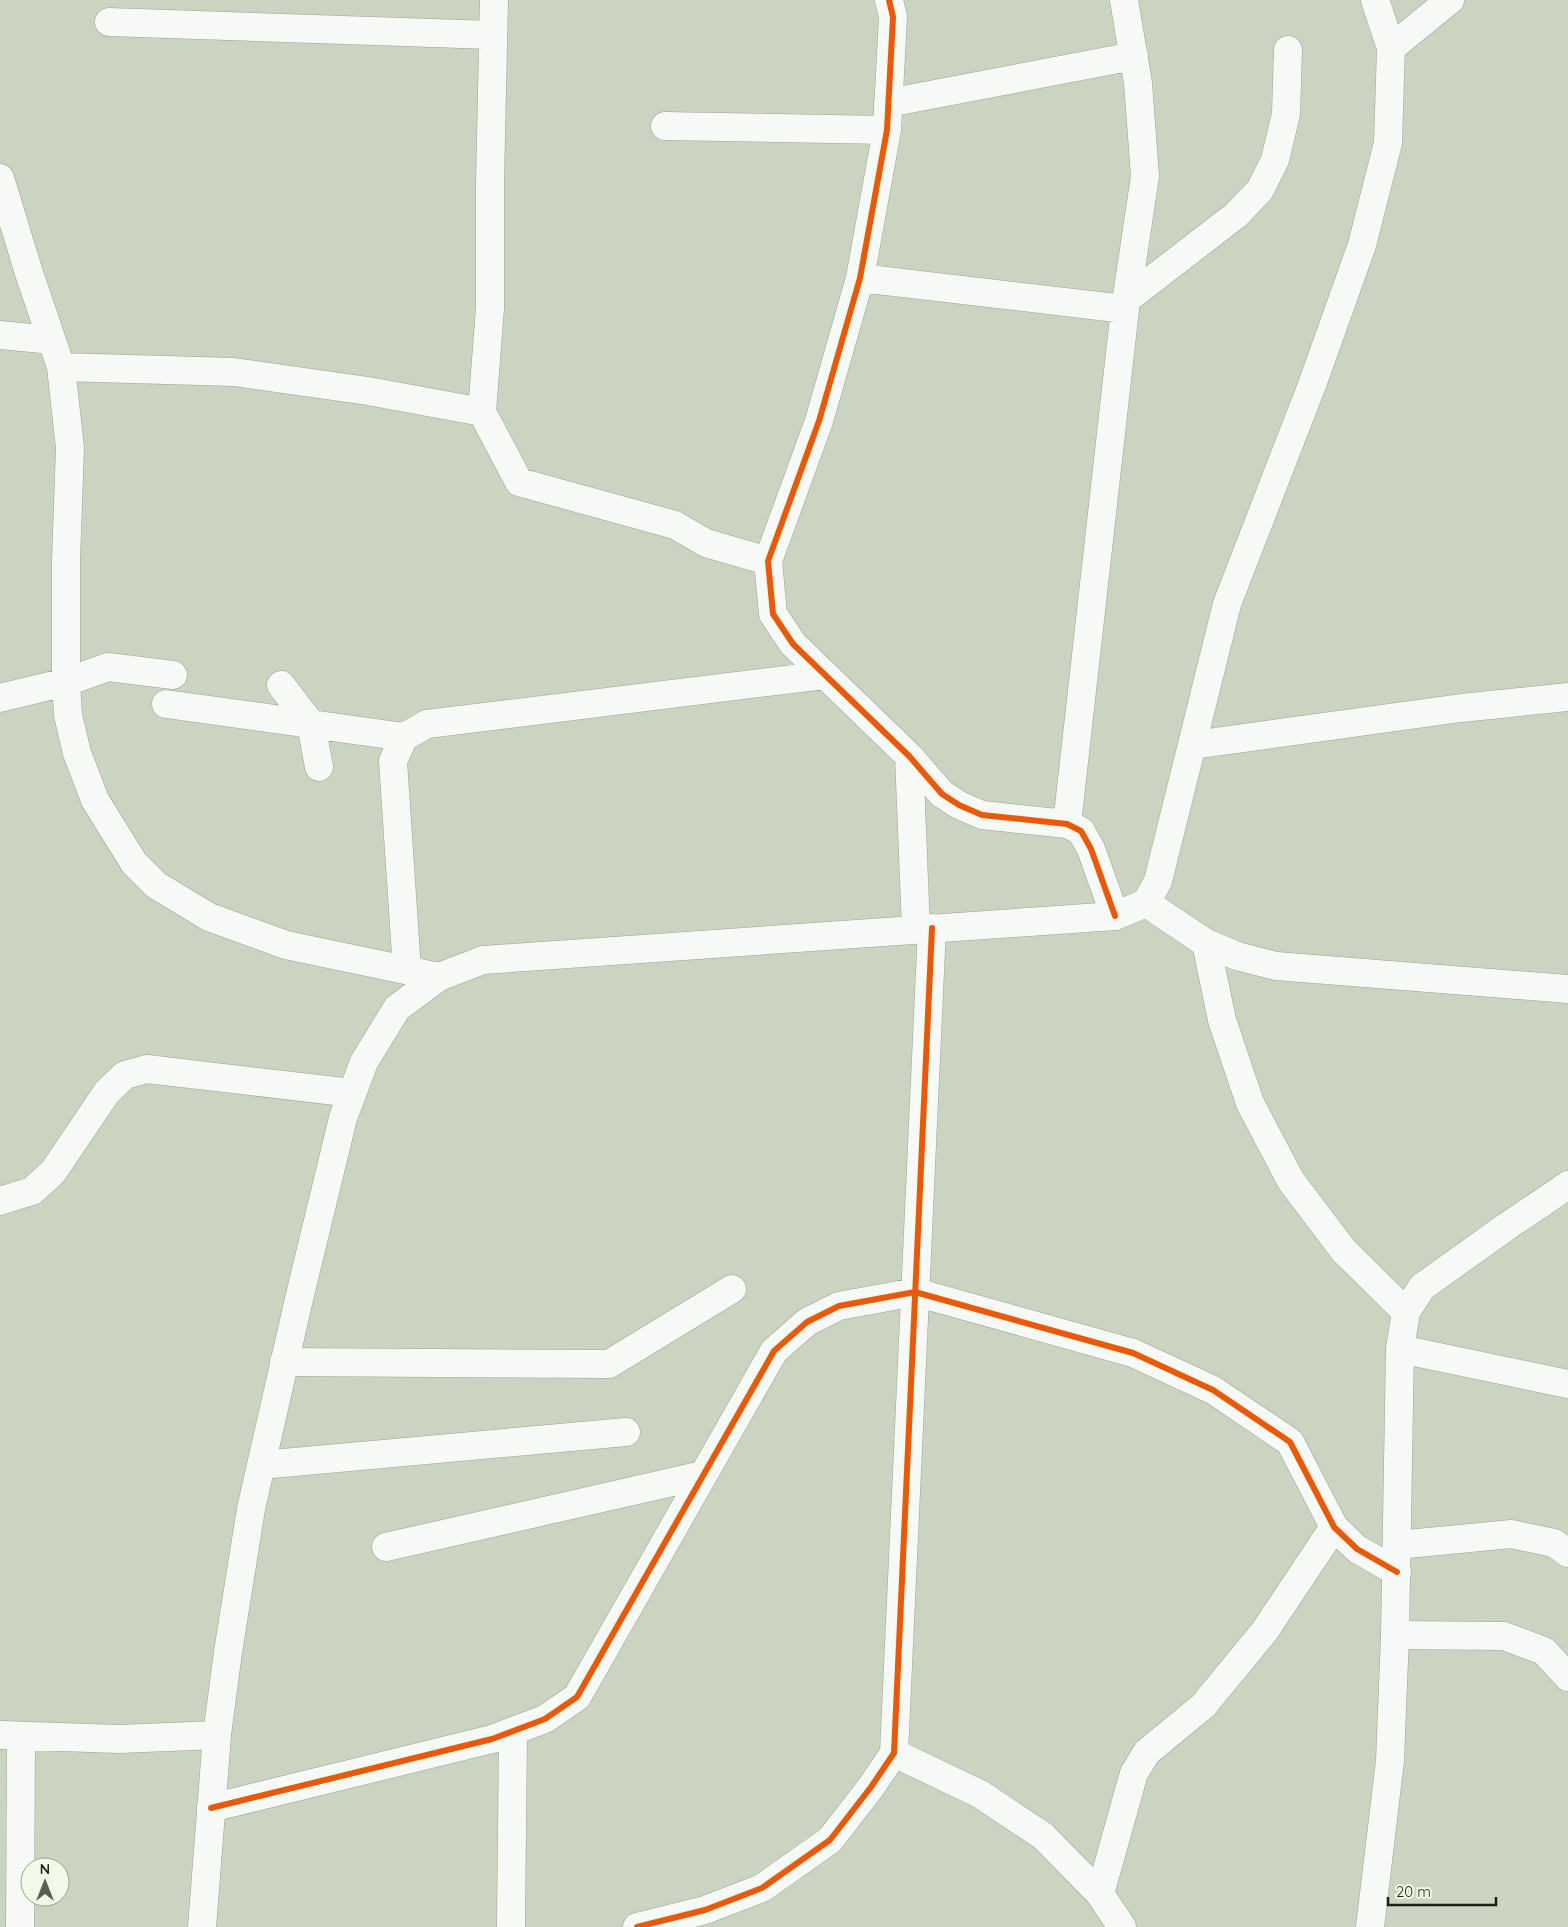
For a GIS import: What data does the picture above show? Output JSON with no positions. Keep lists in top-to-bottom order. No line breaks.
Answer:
{"scale_bar":"20 m","north":"top"}
